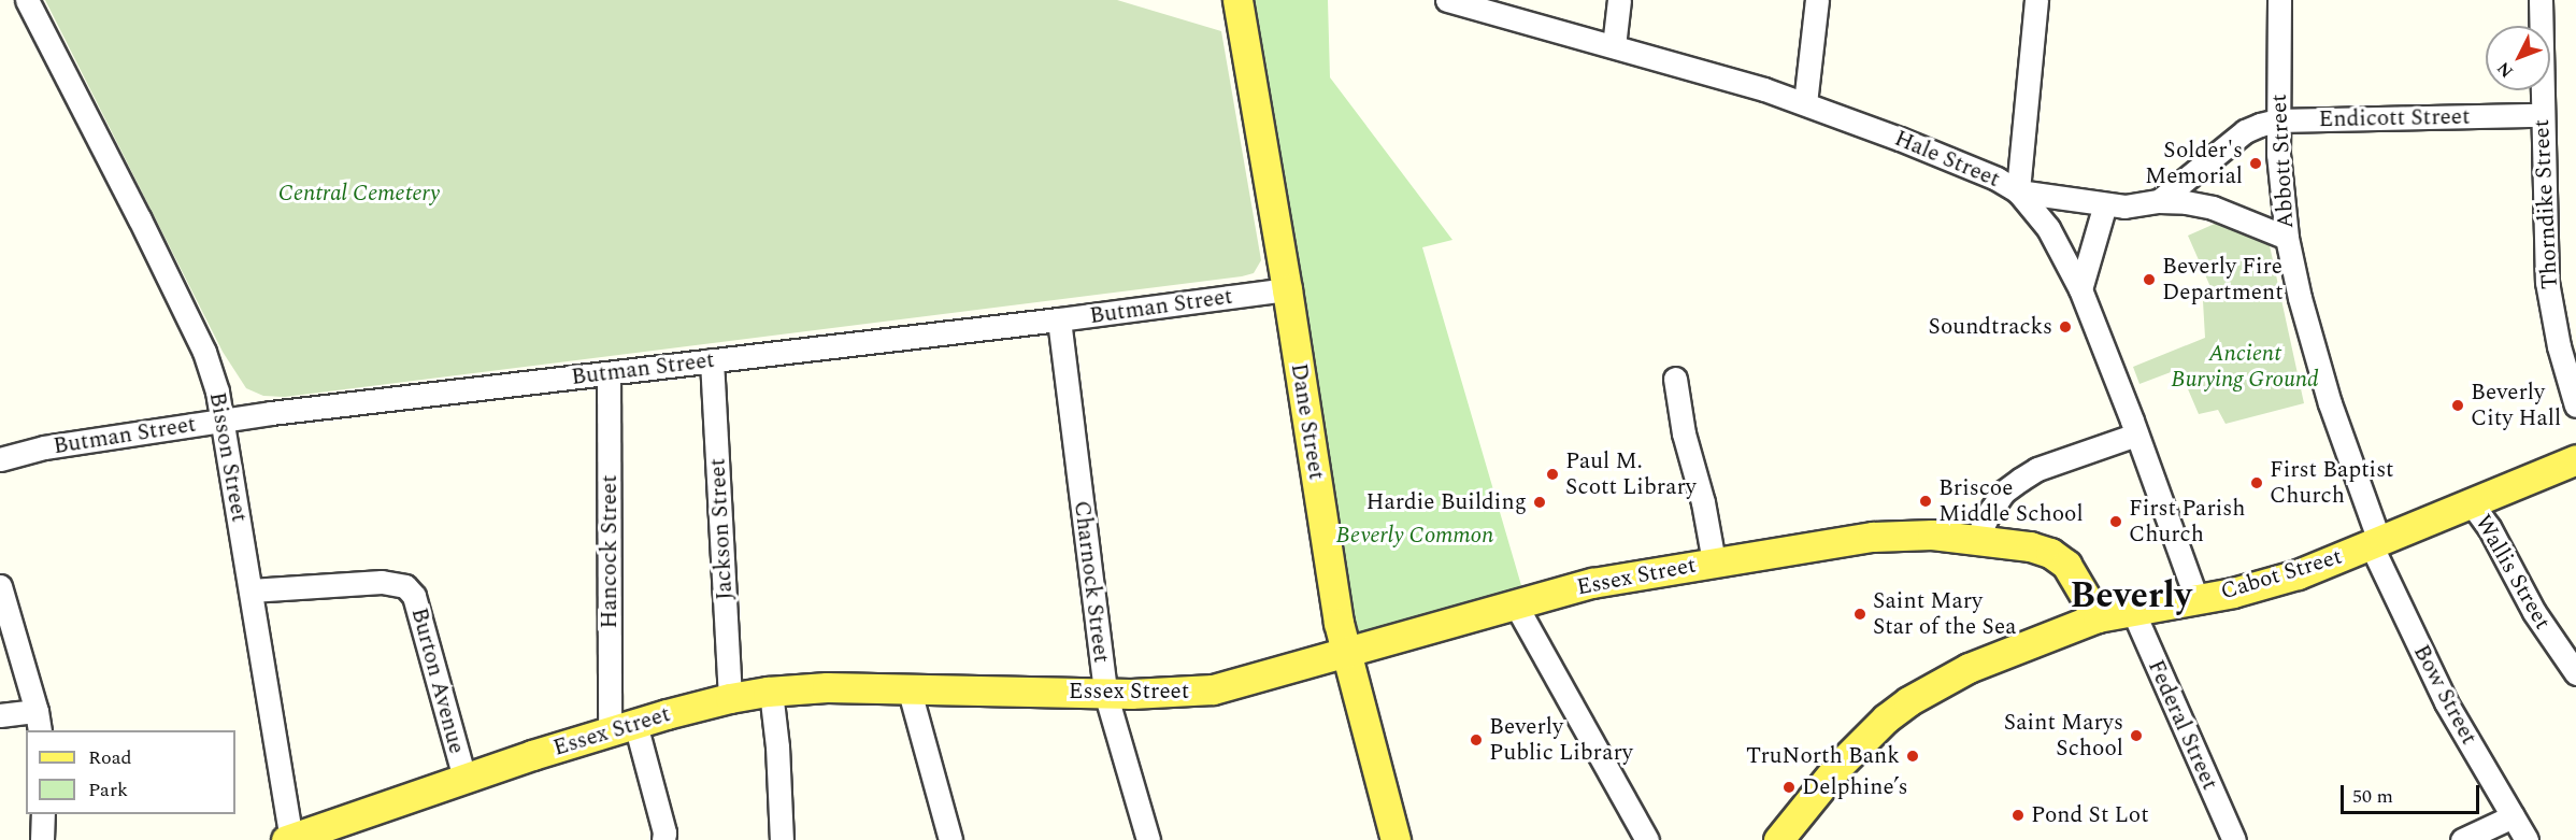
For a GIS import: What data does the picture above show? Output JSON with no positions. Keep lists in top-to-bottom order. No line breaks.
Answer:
{"streets":{"main road":["Dane Street","Cabot Street","Essex Street"],"street":["Endicott Street","Hale Street","Abbott Street","Thorndike Street","Butman Street","Bisson Street","Jackson Street","Hancock Street","Wallis Street","Charnock Street","Burton Avenue","Bow Street","Federal Street"]},"crossings":[["Endicott Street","Abbott Street"],["Endicott Street","Thorndike Street"],["Hale Street","Cabot Street"],["Abbott Street","Cabot Street"],["Abbott Street","Bow Street"],["Butman Street","Dane Street"],["Butman Street","Bisson Street"],["Butman Street","Jackson Street"],["Butman Street","Hancock Street"],["Butman Street","Charnock Street"],["Dane Street","Essex Street"],["Bisson Street","Essex Street"],["Bisson Street","Burton Avenue"],["Jackson Street","Essex Street"],["Hancock Street","Essex Street"],["Wallis Street","Cabot Street"],["Cabot Street","Essex Street"],["Cabot Street","Bow Street"],["Cabot Street","Federal Street"],["Essex Street","Charnock Street"],["Essex Street","Burton Avenue"]],"districts":["Beverly"],"parks":["Central Cemetery","Ancient Burying Ground","Beverly Common"],"places":["Solder's Memorial","Beverly Fire Department","Soundtracks","Beverly City Hall","Paul M. Scott Library","First Baptist Church","Briscoe Middle School","Hardie Building","First Parish Church","Saint Mary Star of the Sea","Saint Marys School","Beverly Public Library","TruNorth Bank","Delphine’s","Pond St Lot"],"legend":["Road","Park"],"scale_bar":"50 m","north":"bottom left"}
